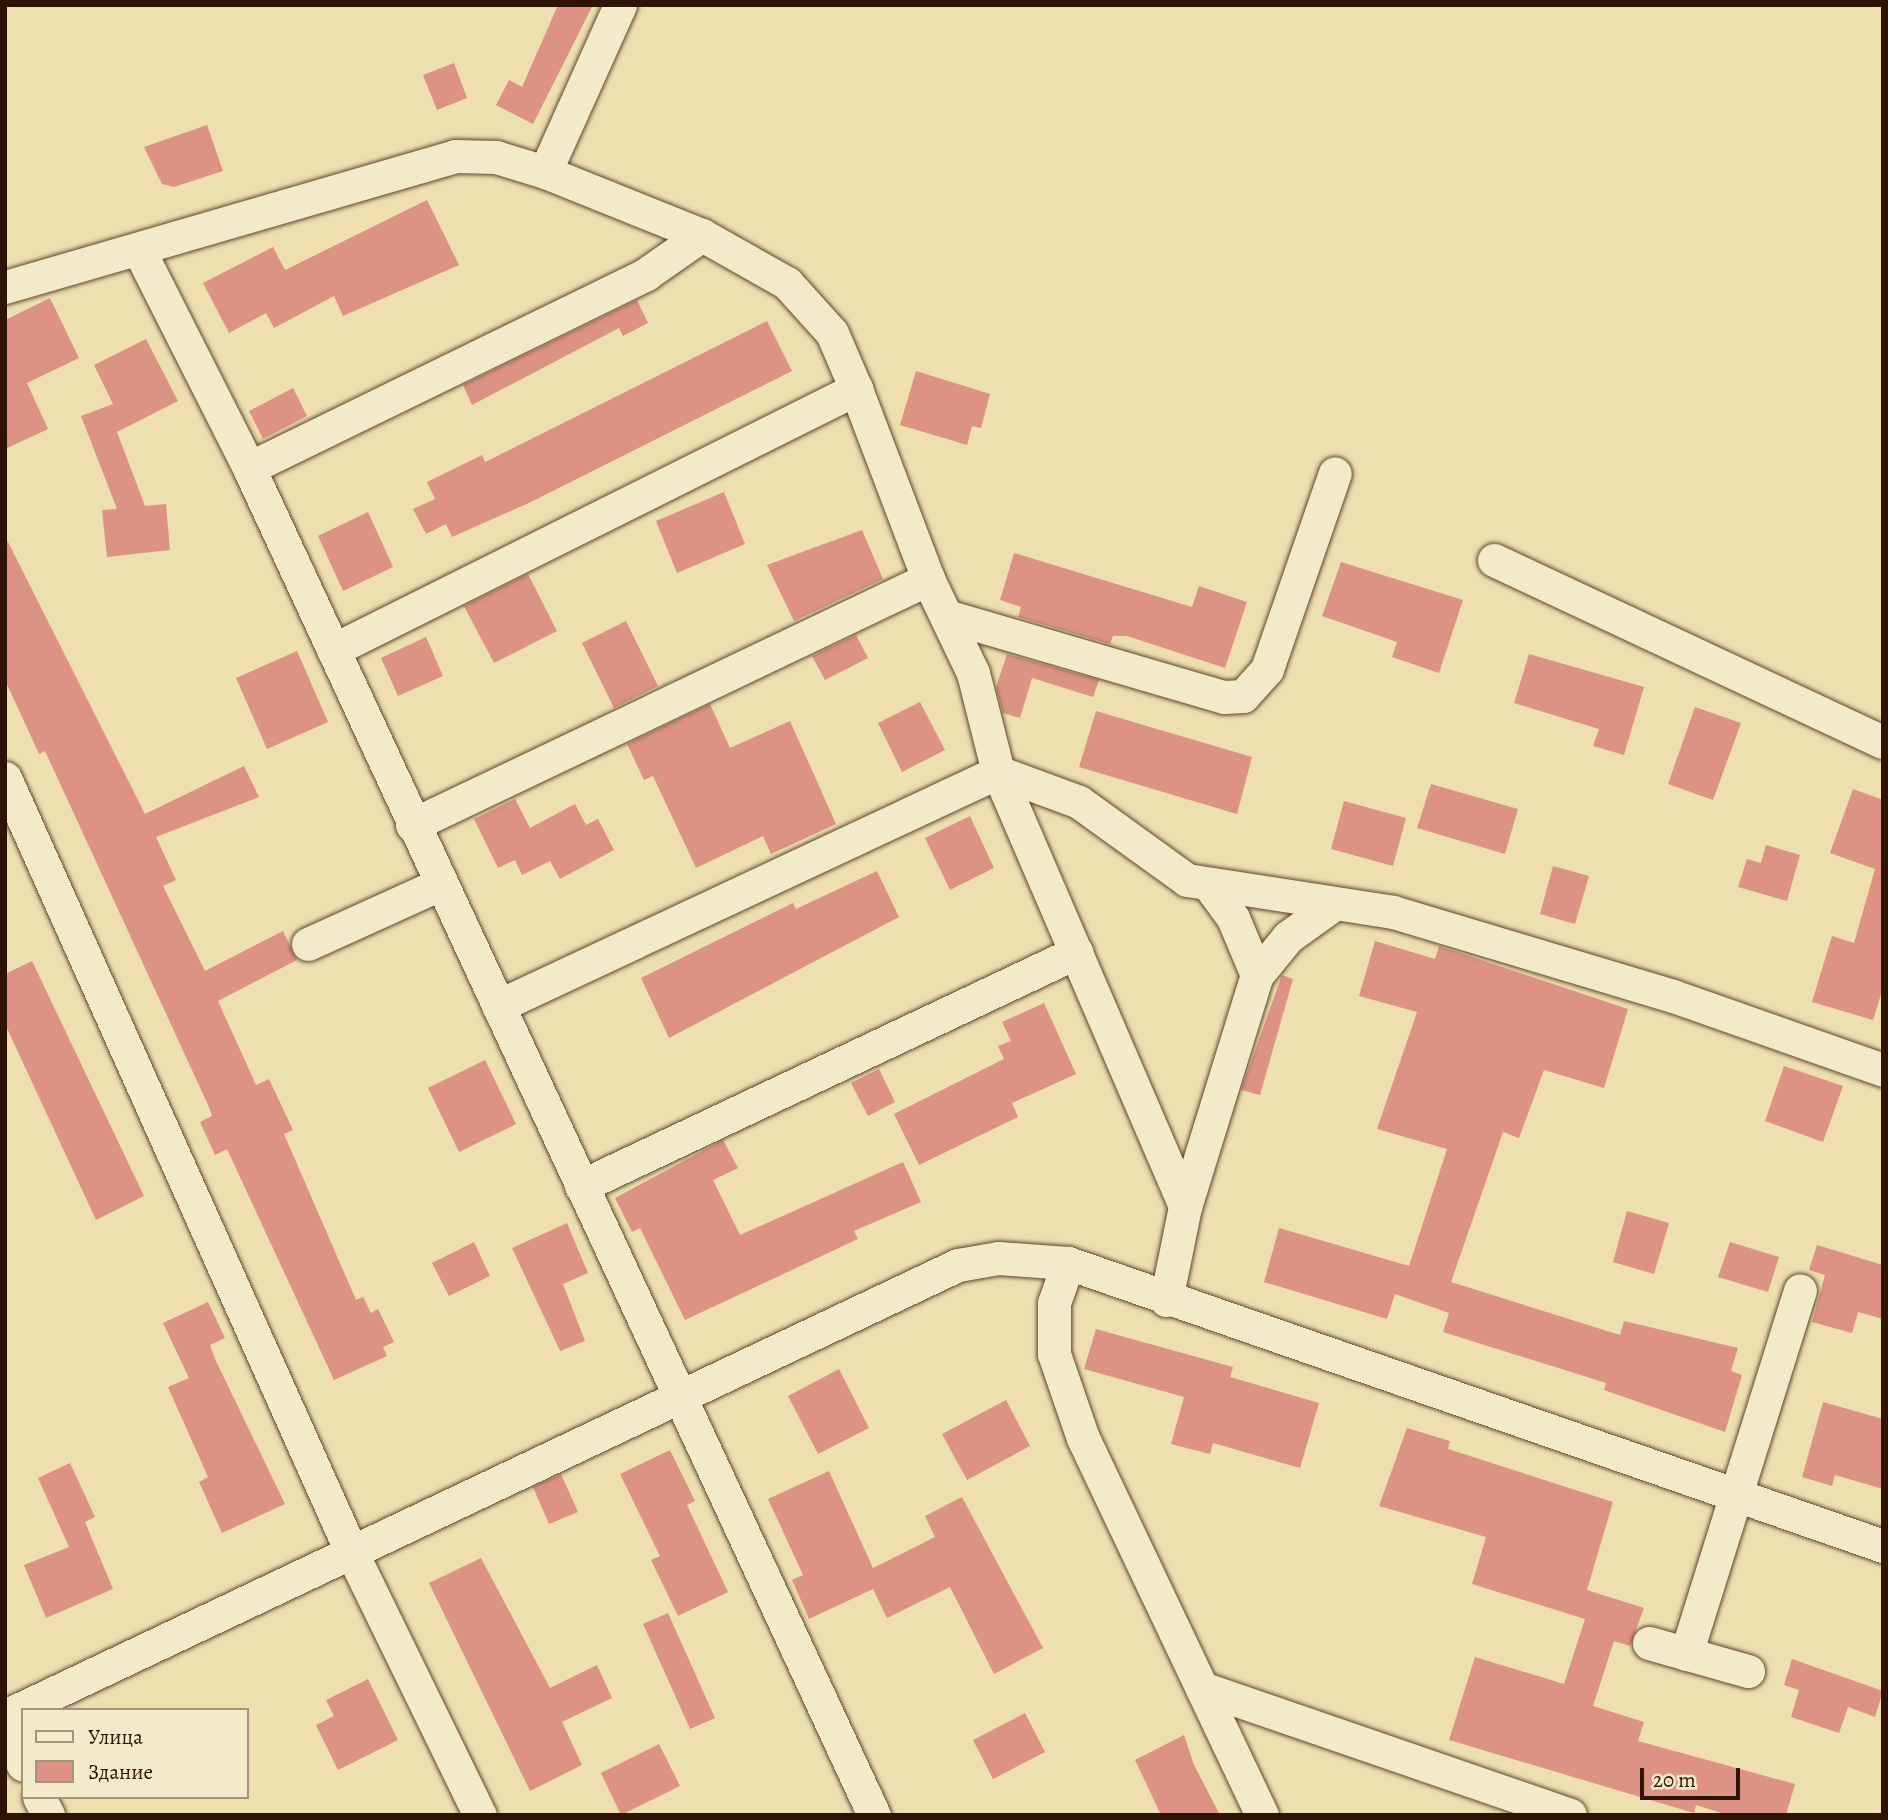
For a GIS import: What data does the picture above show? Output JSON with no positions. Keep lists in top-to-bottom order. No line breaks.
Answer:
{"legend":["Улица","Здание"],"scale_bar":"20 m"}
